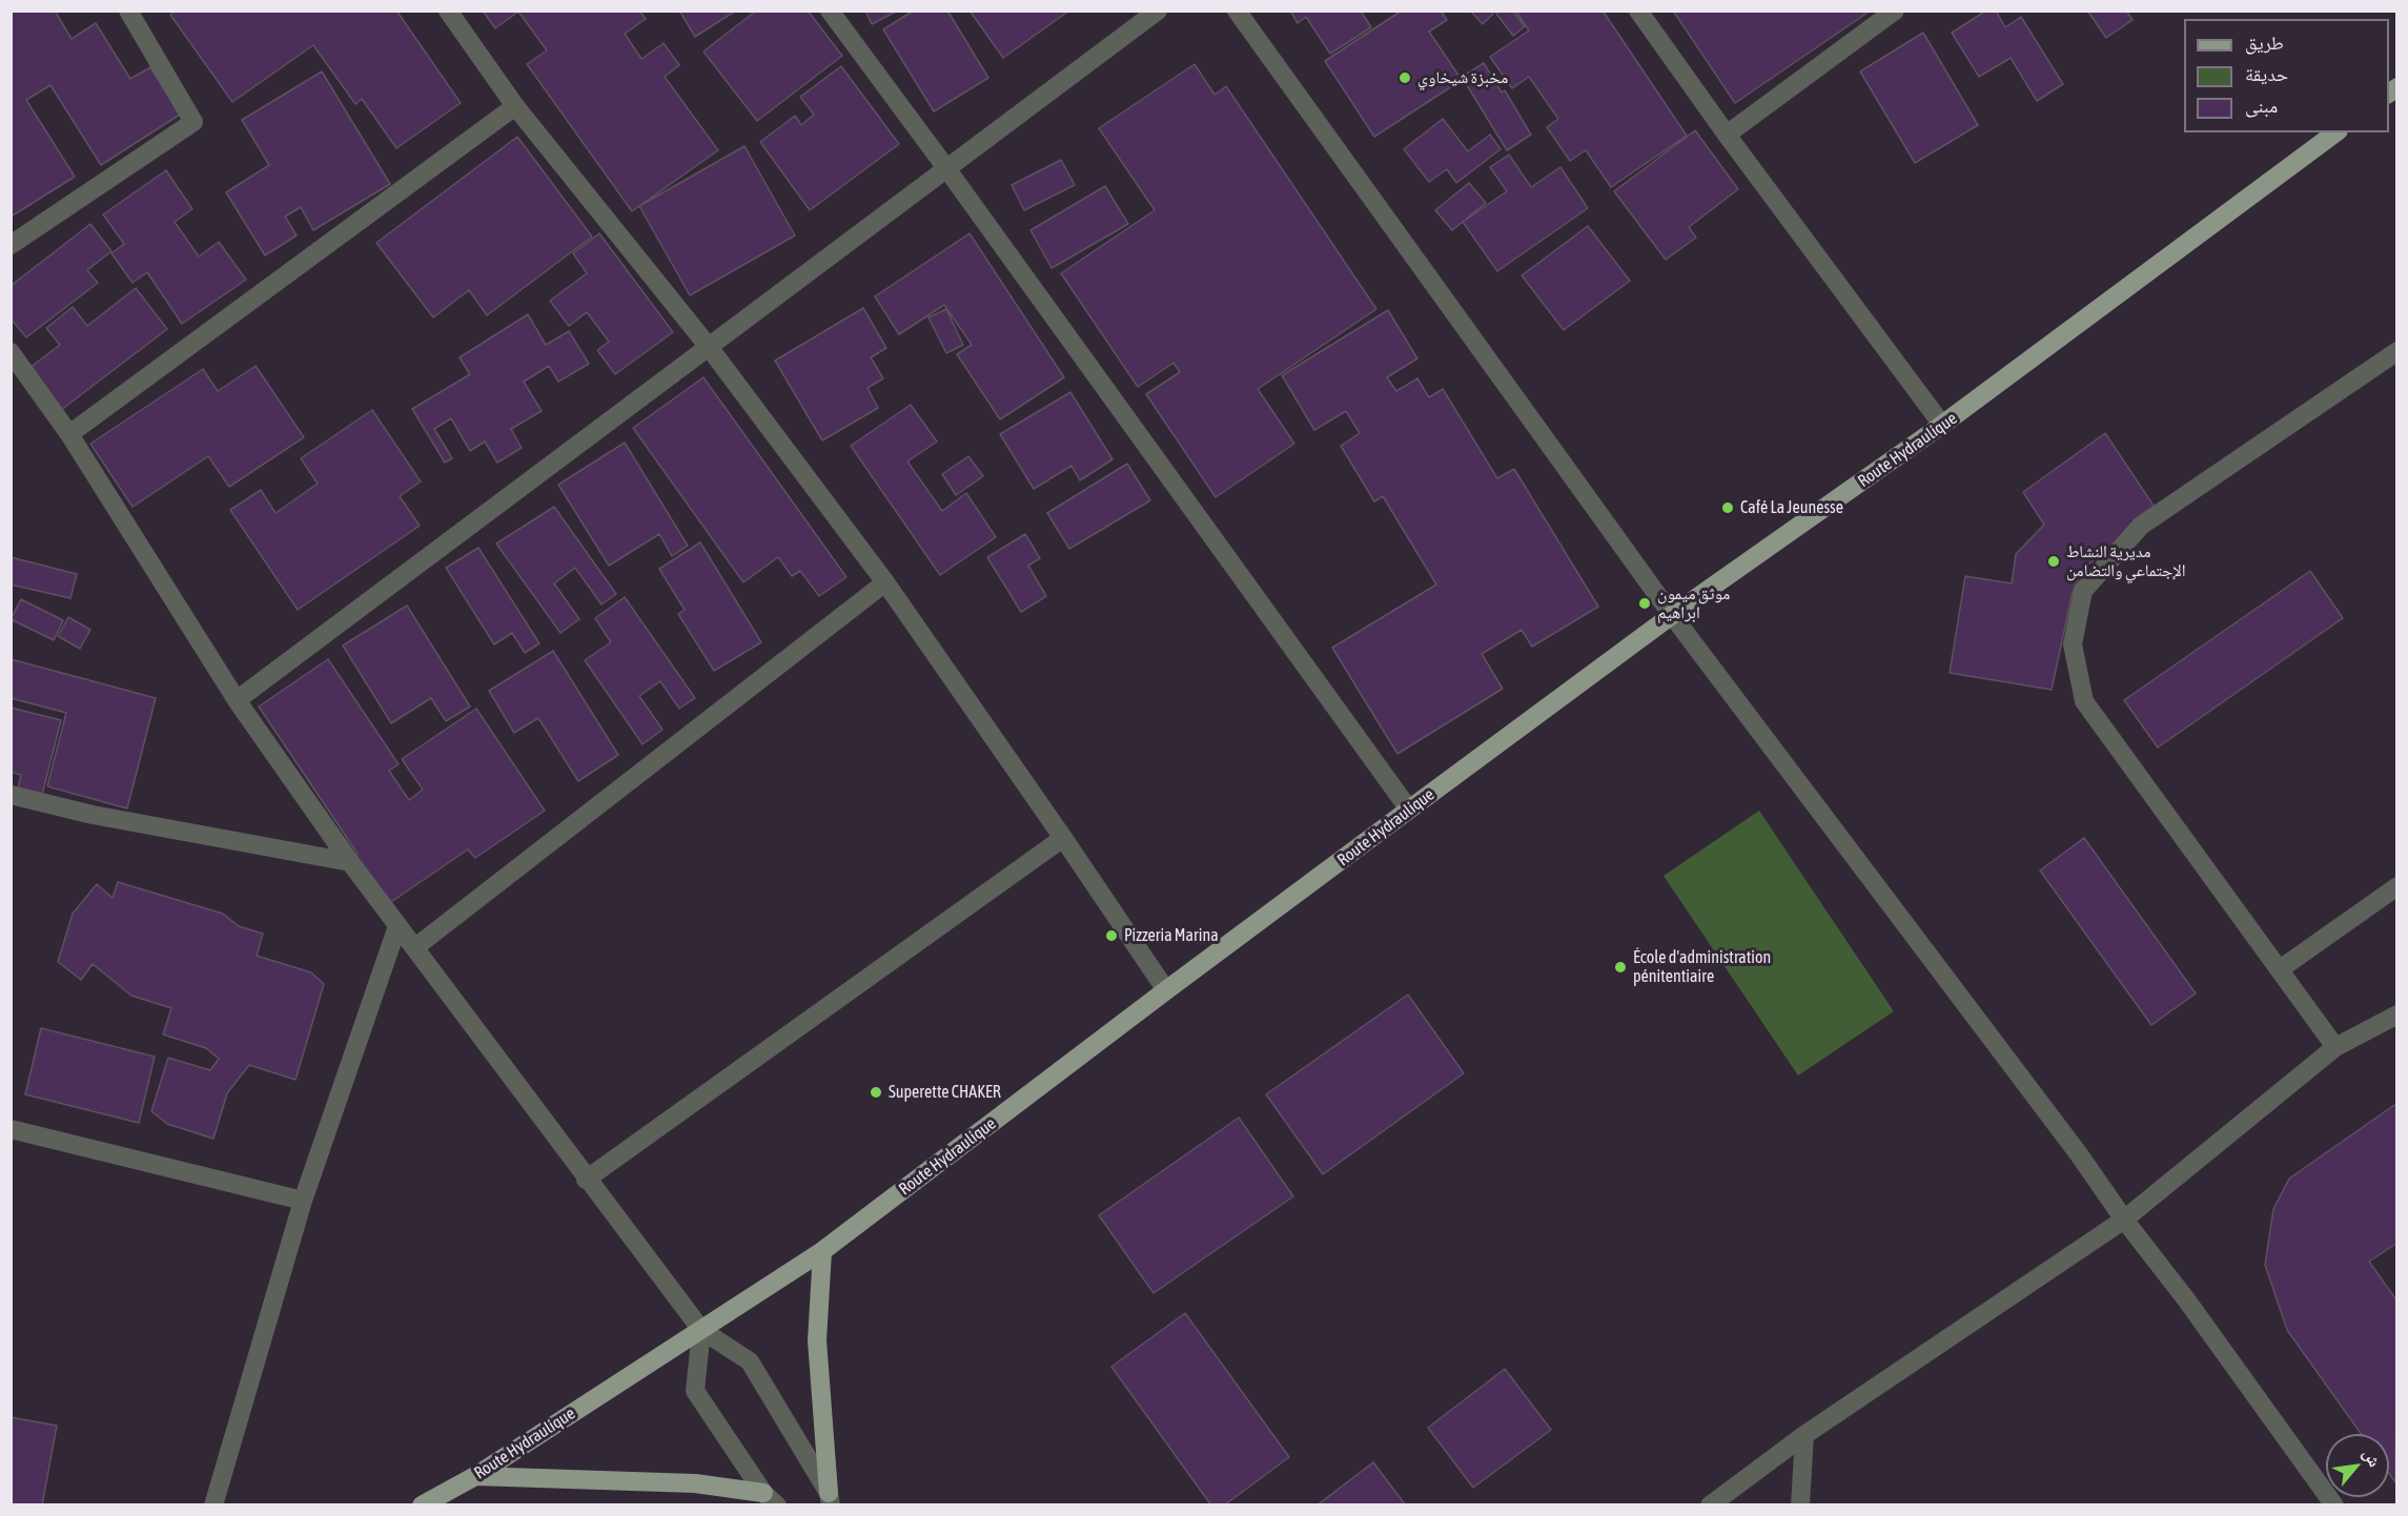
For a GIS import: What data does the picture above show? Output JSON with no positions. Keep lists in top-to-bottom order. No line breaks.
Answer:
{"streets":{"main road":["Route Hydraulique"]},"places":["مخبزة شيخاوي","Café La Jeunesse","مديرية النشاط الإجتماعي والتضامن","موثق ميمون ابراهيم","Pizzeria Marina","École d'administration pénitentiaire","Superette CHAKER"],"legend":["طريق","حديقة","مبنى"],"north":"top right"}
